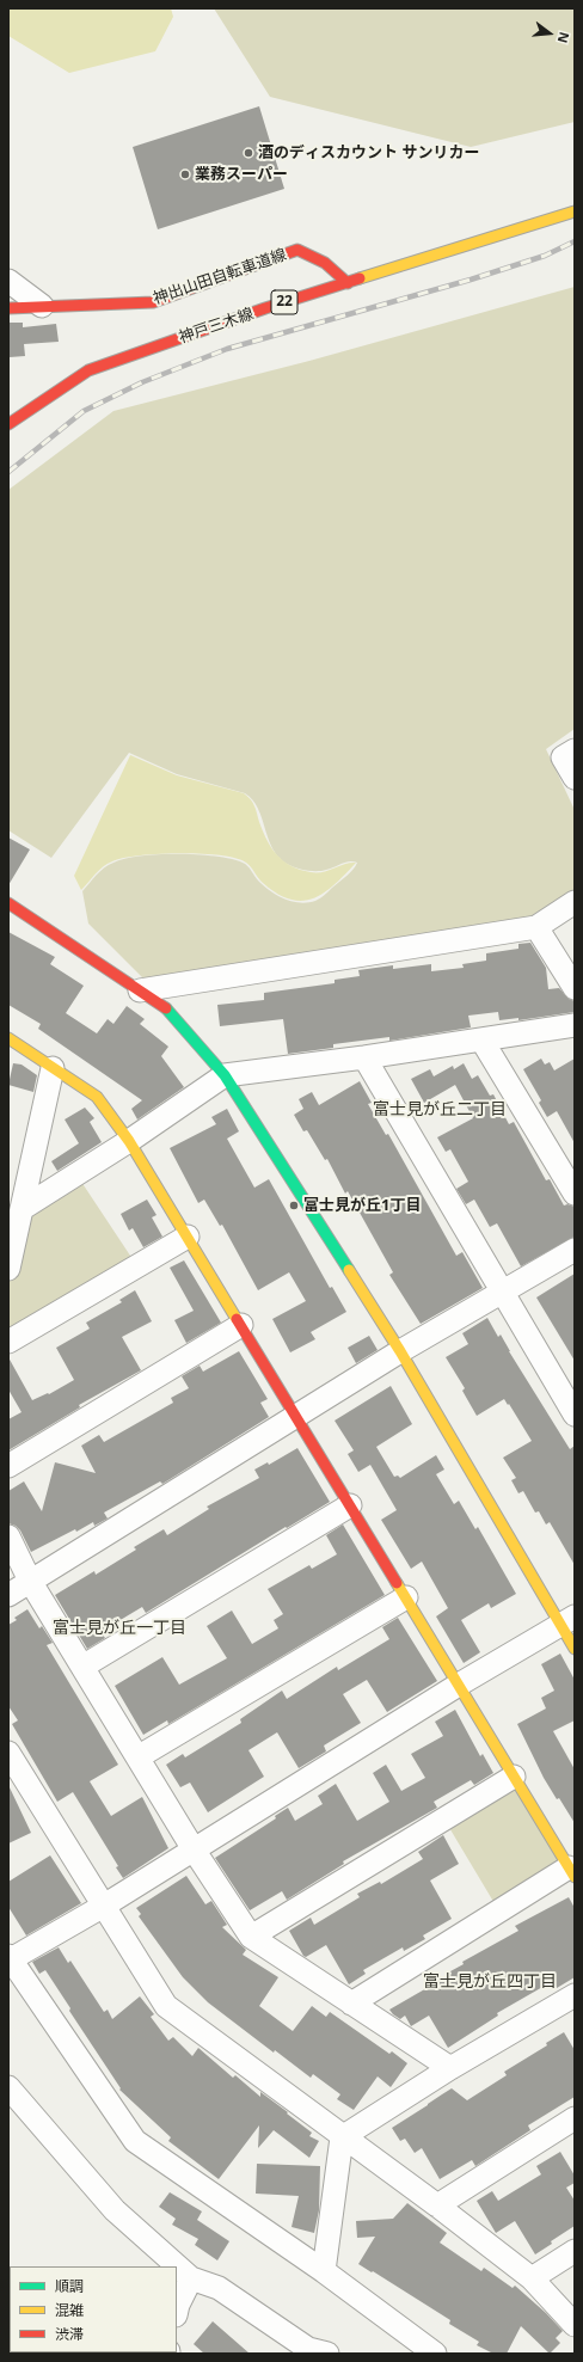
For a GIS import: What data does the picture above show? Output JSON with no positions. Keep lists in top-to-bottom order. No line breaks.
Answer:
{"streets":{"street":["神出山田自転車道線","22","神戸三木線"]},"crossings":[["神出山田自転車道線","神戸三木線"]],"districts":["富士見が丘二丁目","富士見が丘一丁目","富士見が丘四丁目"],"places":["酒のディスカウント サンリカー","業務スーパー","富士見が丘1丁目"],"legend":["順調","混雑","渋滞"],"north":"right"}
